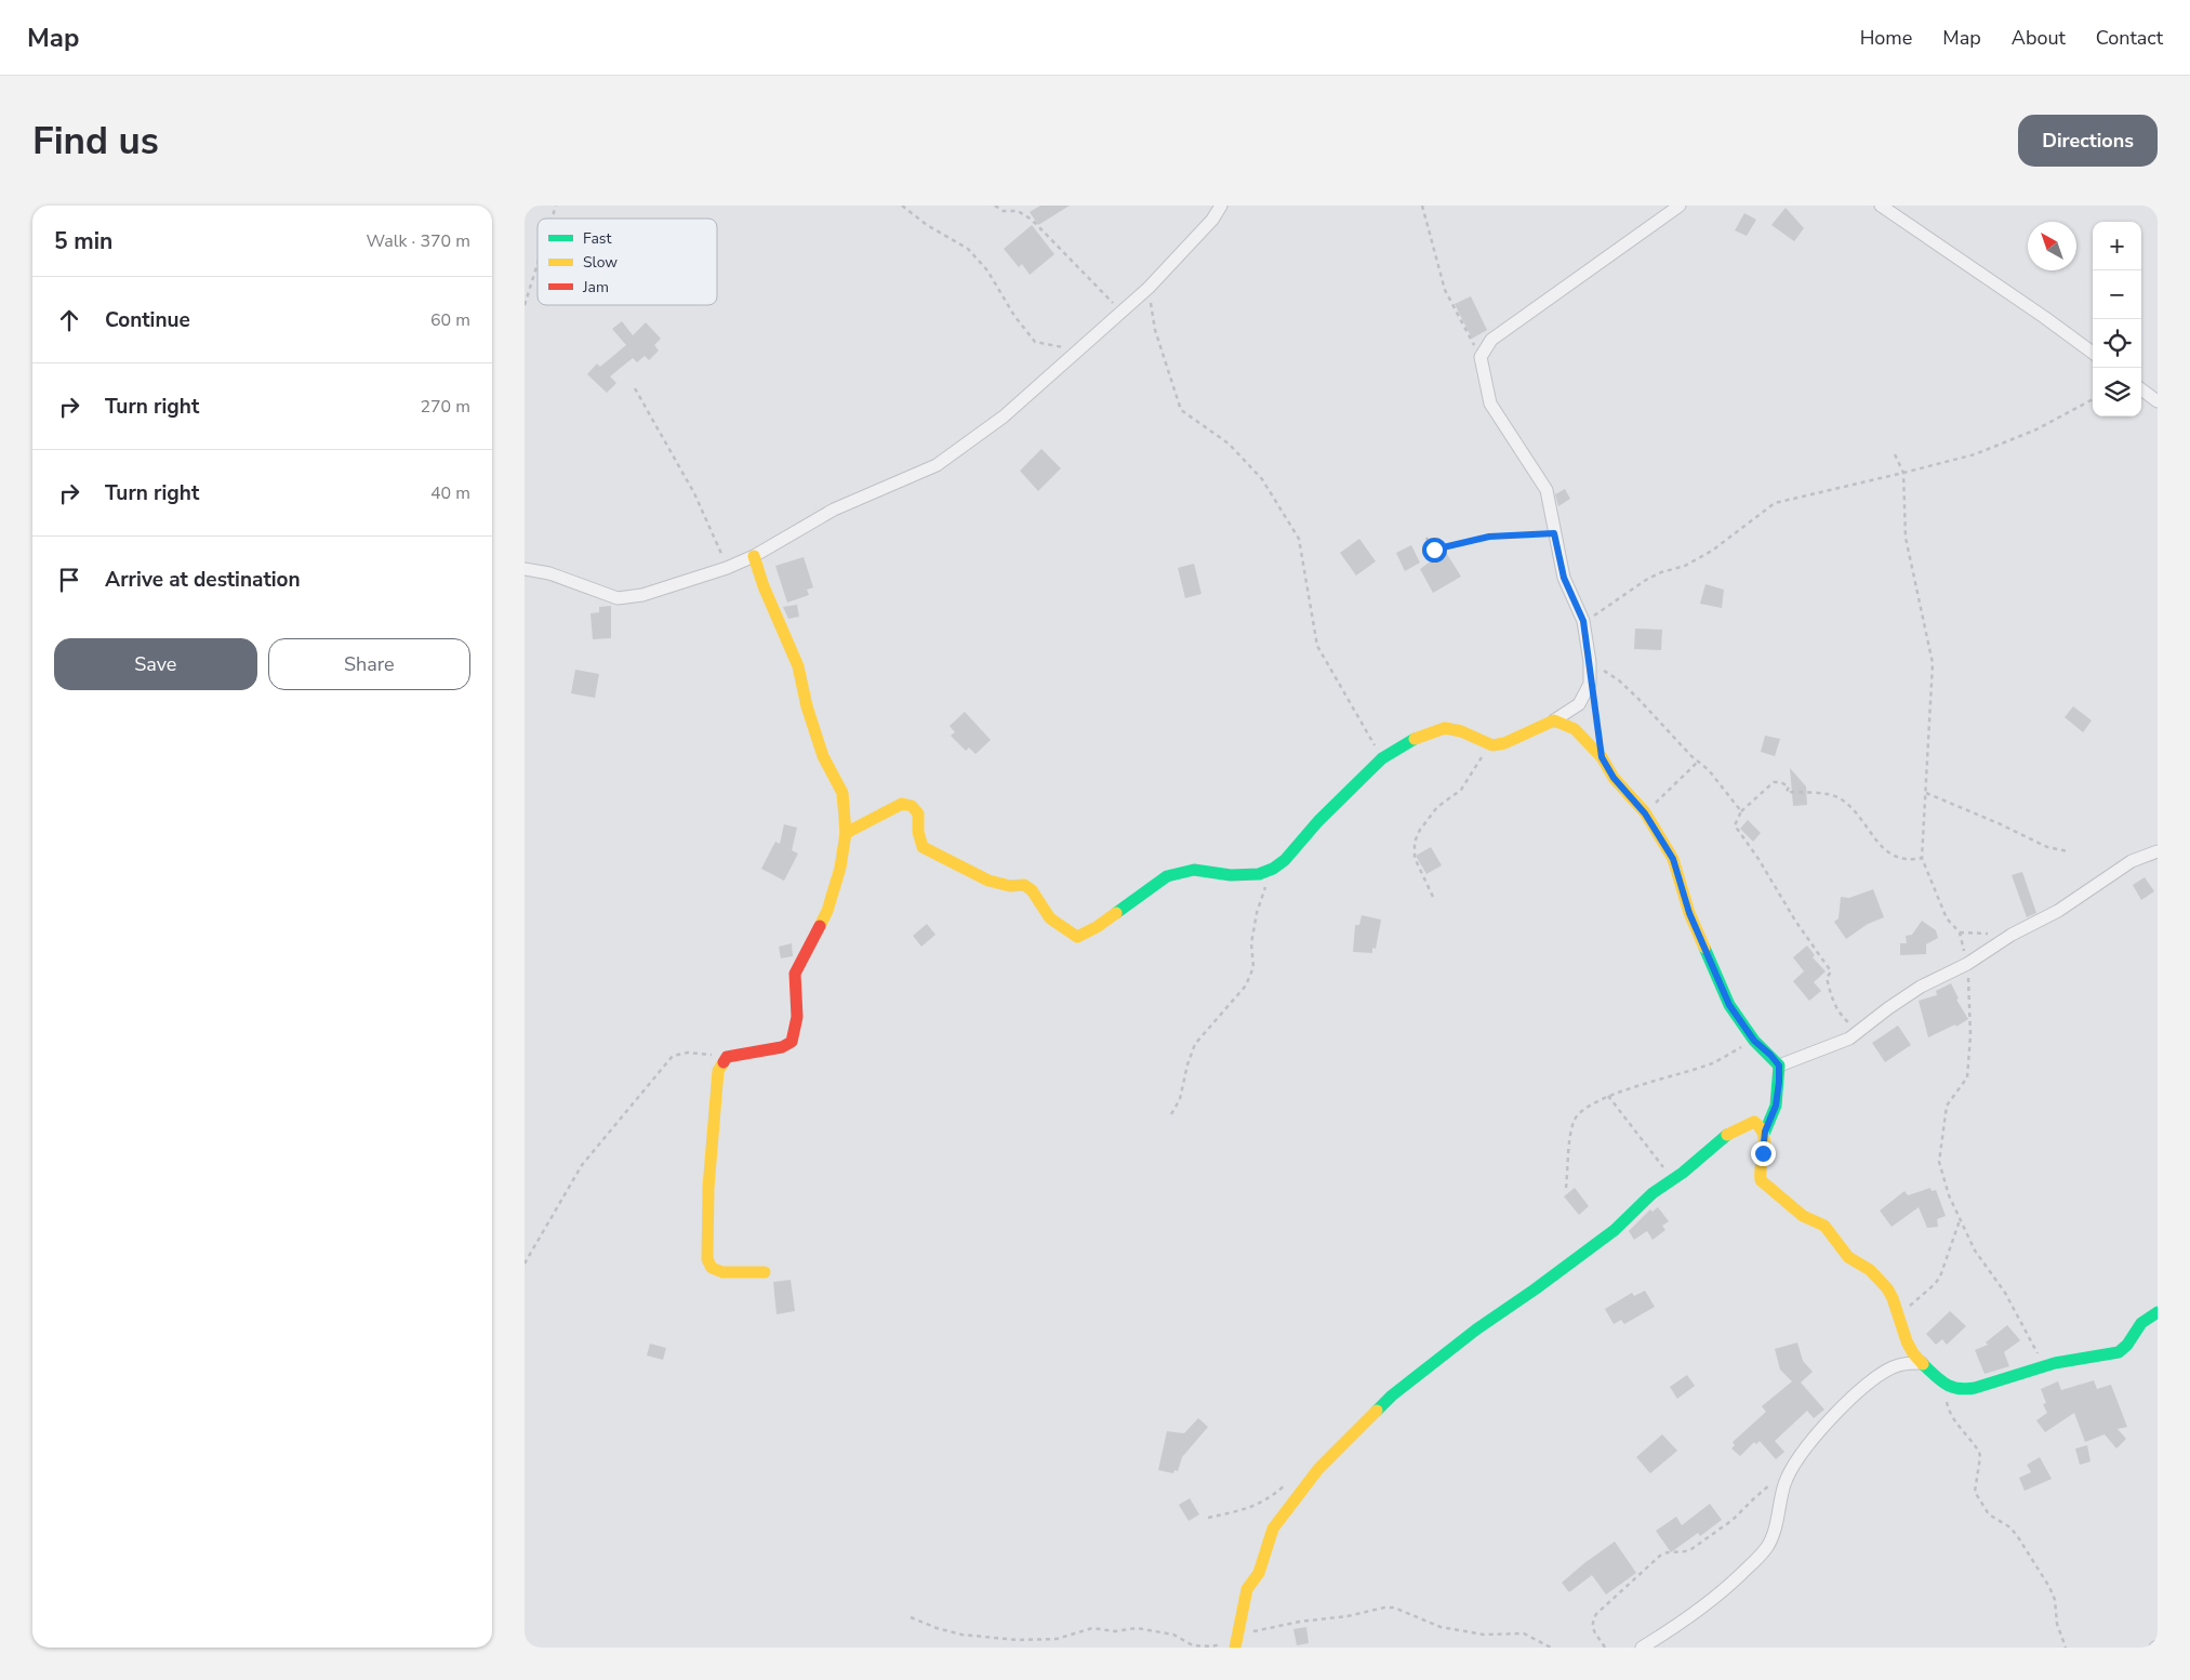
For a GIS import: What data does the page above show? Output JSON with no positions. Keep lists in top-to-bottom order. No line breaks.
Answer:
{"legend":["Fast","Slow","Jam"],"north":"top left","page":{"header":"Map","nav":["Home","Map","About","Contact"],"buttons":["Directions",["Save","Share"]],"title":"Find us","heading":["5 min","Walk · 370 m"],"map_buttons":["+","−"],"list":[["Continue","60 m"],["Turn right","270 m"],["Turn right","40 m"],"Arrive at destination"]}}
